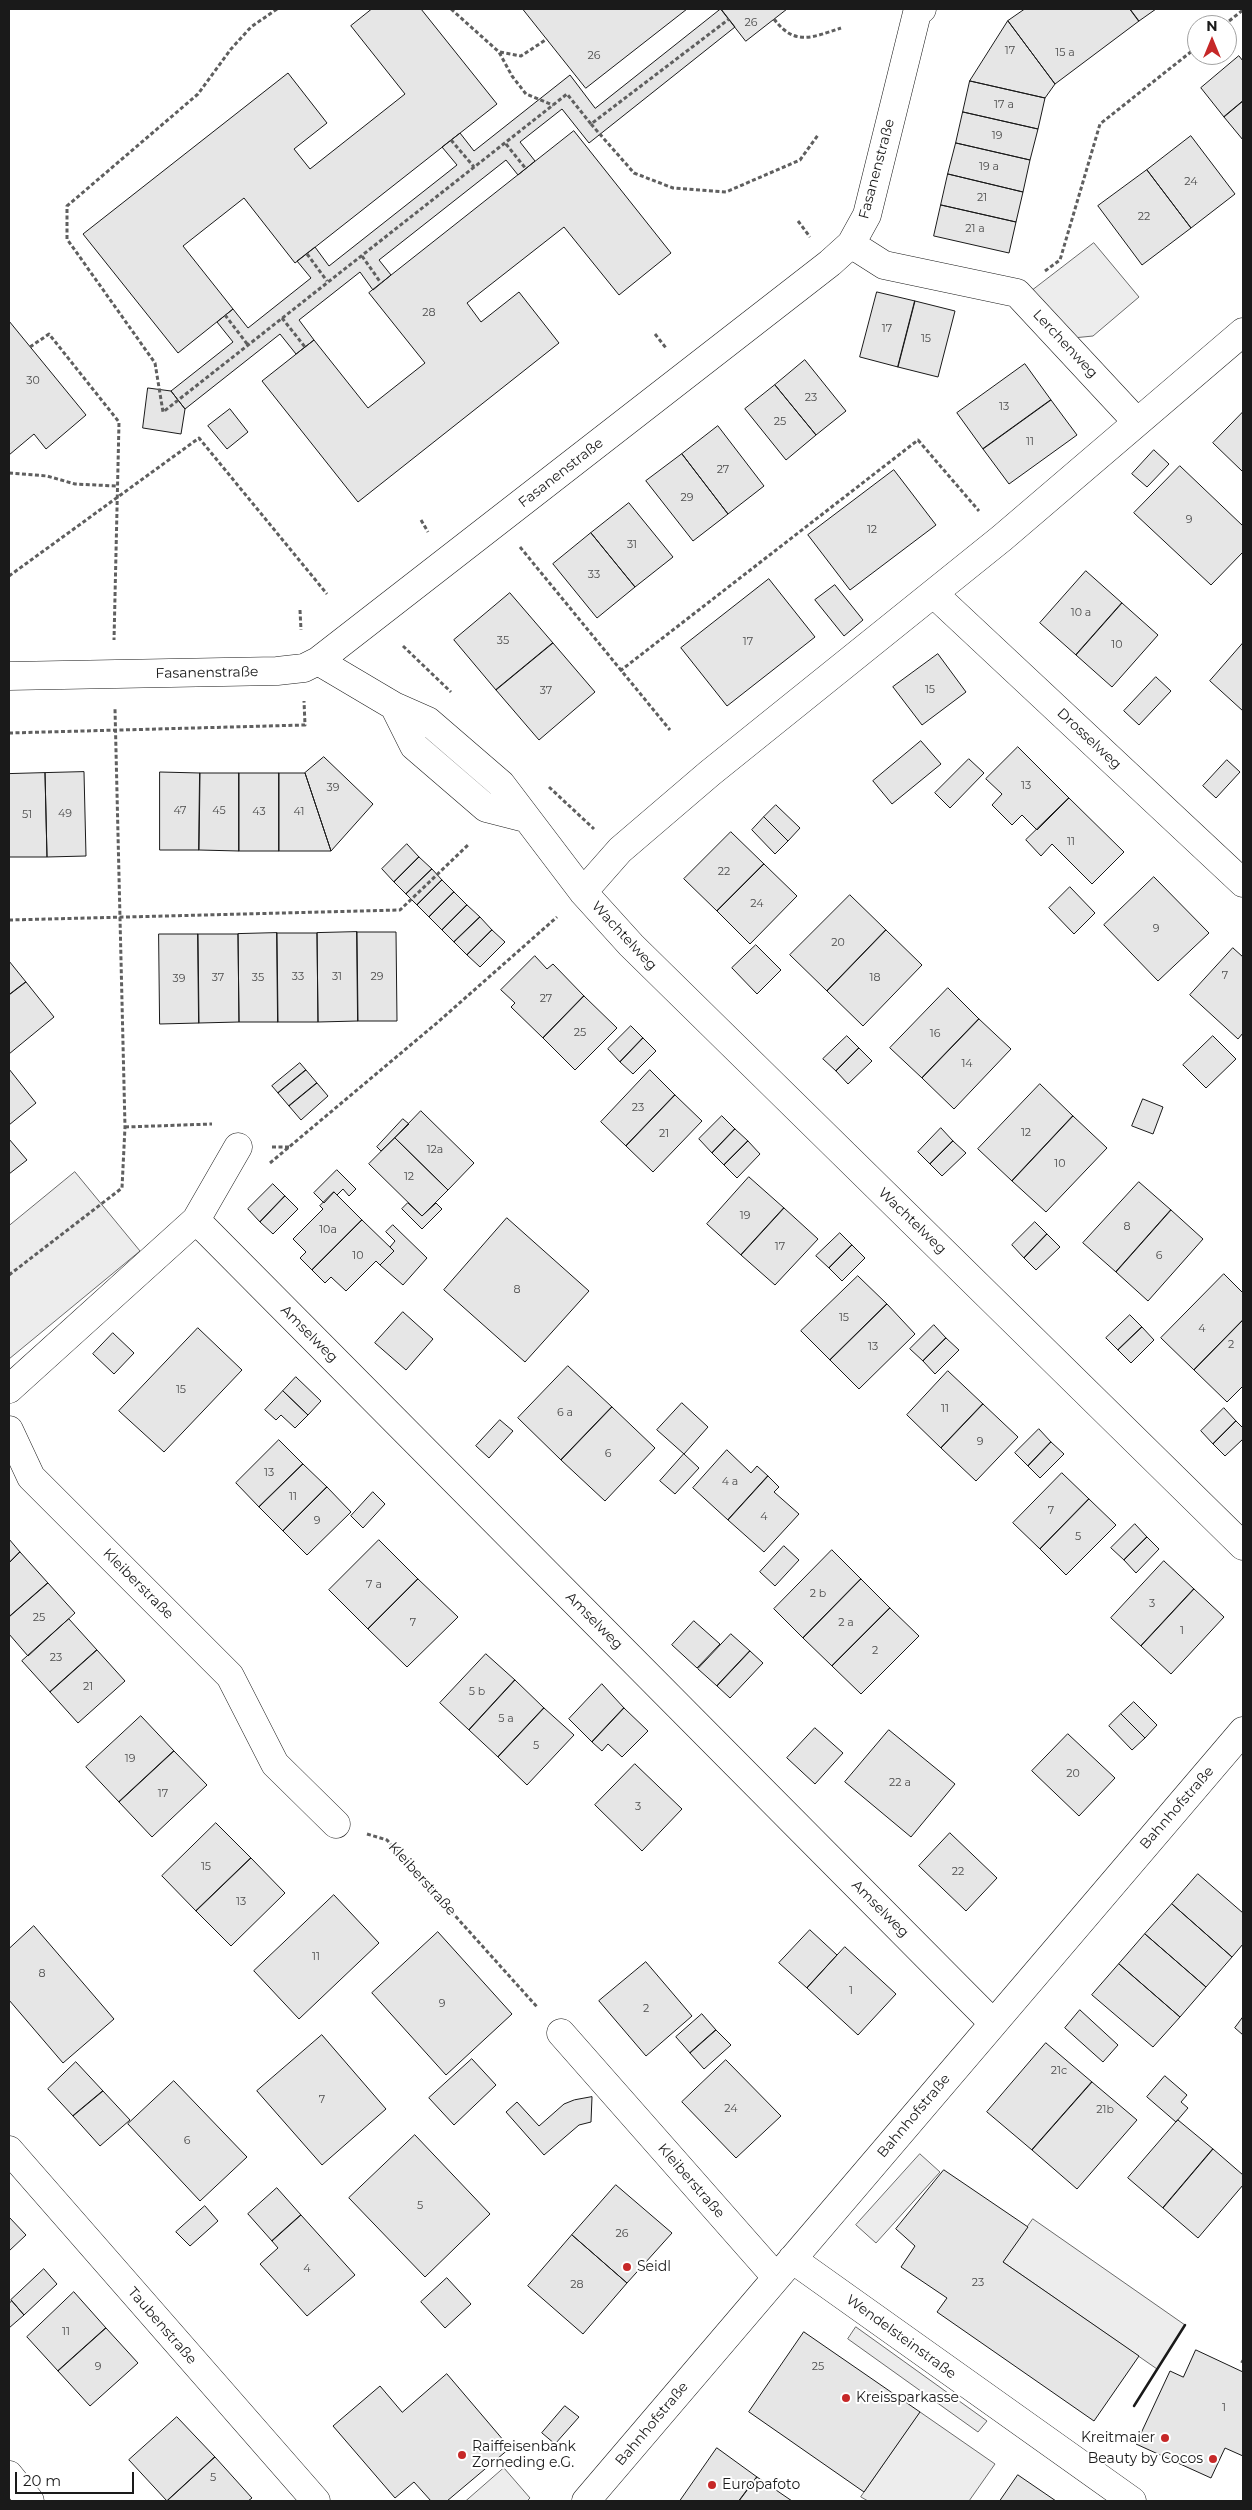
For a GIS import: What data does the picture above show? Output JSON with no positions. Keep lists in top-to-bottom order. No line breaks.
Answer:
{"streets":{"street":["Fasanenstraße","Lerchenweg","Drosselweg","Wachtelweg","Amselweg","Kleiberstraße","Bahnhofstraße","Taubenstraße","Wendelsteinstraße"]},"crossings":[["Fasanenstraße","Wachtelweg"],["Drosselweg","Wachtelweg"],["Amselweg","Bahnhofstraße"],["Kleiberstraße","Bahnhofstraße"],["Kleiberstraße","Wendelsteinstraße"],["Bahnhofstraße","Wendelsteinstraße"]],"places":["Seidl","Kreissparkasse","Kreitmaier","Raiffeisenbank Zorneding e.G.","Beauty by Cocos","Europafoto"],"house_numbers":["26","17","15 a","26","17 a","19","19 a","24","21","22","21 a","28","17","15","30","23","13","25","11","27","29","9","12","31","33","10 a","35","17","10","15","37","13","39","47","45","43","41","49","51","11","22","24","9","20","7","33","31","29","37","35","18","39","27","25","16","14","23","12","21","12a","10","12","19","8","10a","17","10","6","8","15","4","2","13","15","11","6 a","9","6","13","4 a","11","7","4","9","5","7 a","2 b","3","25","7","2 a","1","2","23","21","5 b","5 a","5","19","20","22 a","17","3","15","22","13","11","8","1","9","2","21c","7","24","21b","6","5","26","4","23","28","11","9","25","1","5"],"scale_bar":"20 m","north":"top"}
